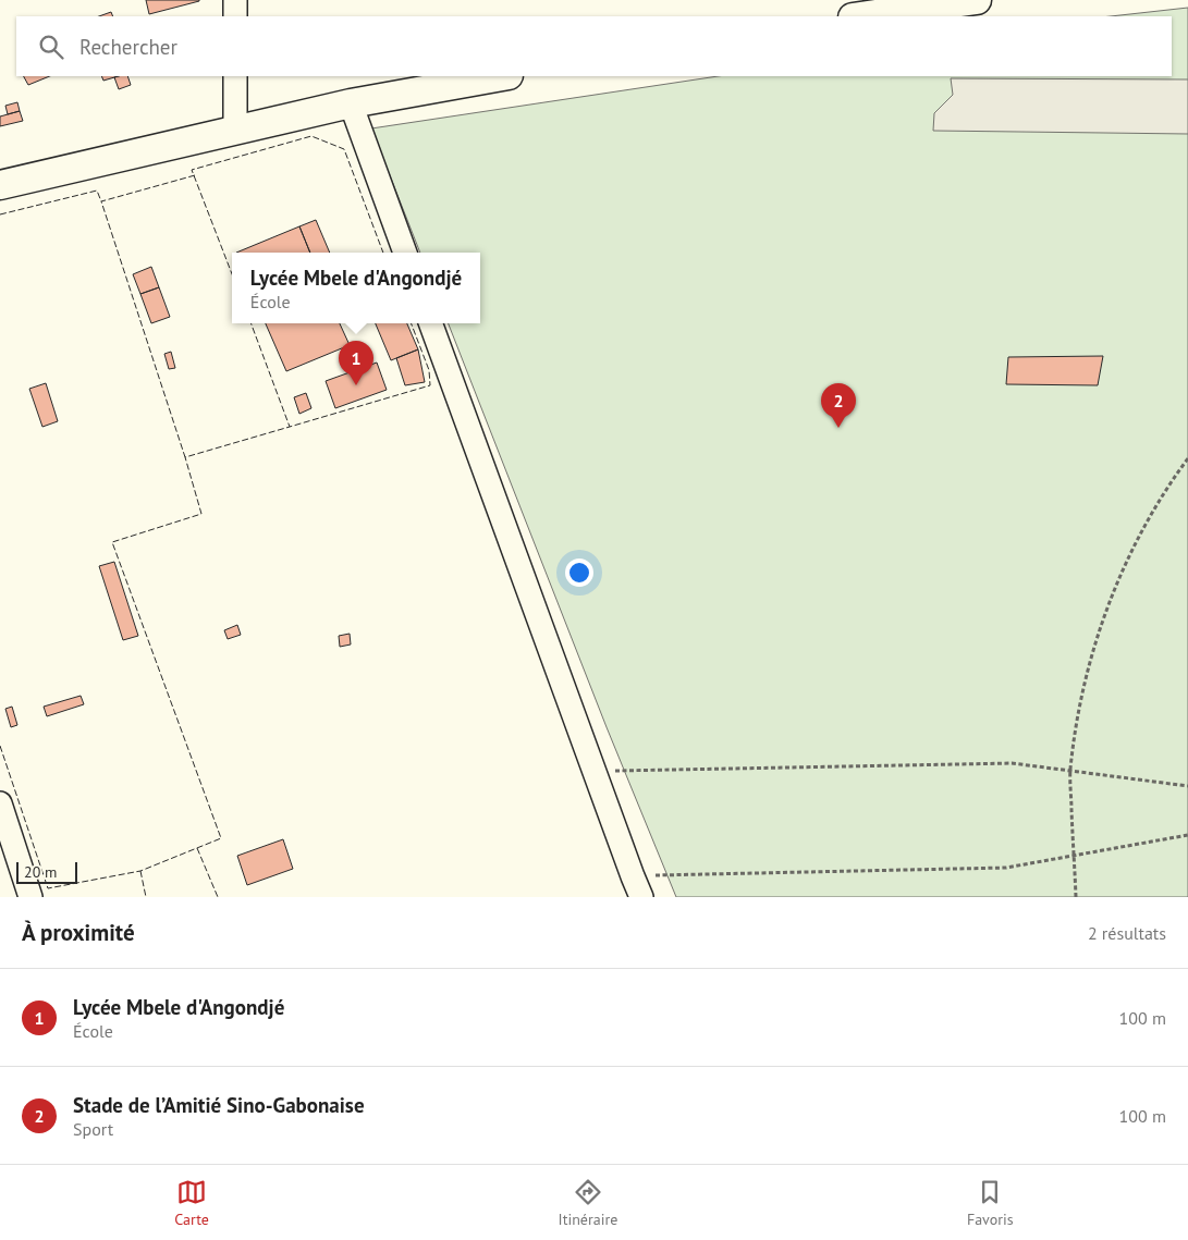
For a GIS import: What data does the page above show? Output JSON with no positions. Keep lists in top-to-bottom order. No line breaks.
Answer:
{"scale_bar":"20 m","page":{"search":"Rechercher","popup":["Lycée Mbele d'Angondjé","École"],"pins":["1","2"],"scale":"20 m","heading":["À proximité","2 résultats"],"list":[{"mark":"1","name":"Lycée Mbele d'Angondjé","note":"École","value":"100 m"},{"mark":"2","name":"Stade de l’Amitié Sino-Gabonaise","note":"Sport","value":"100 m"}],"nav":["Carte","Itinéraire","Favoris"]}}
